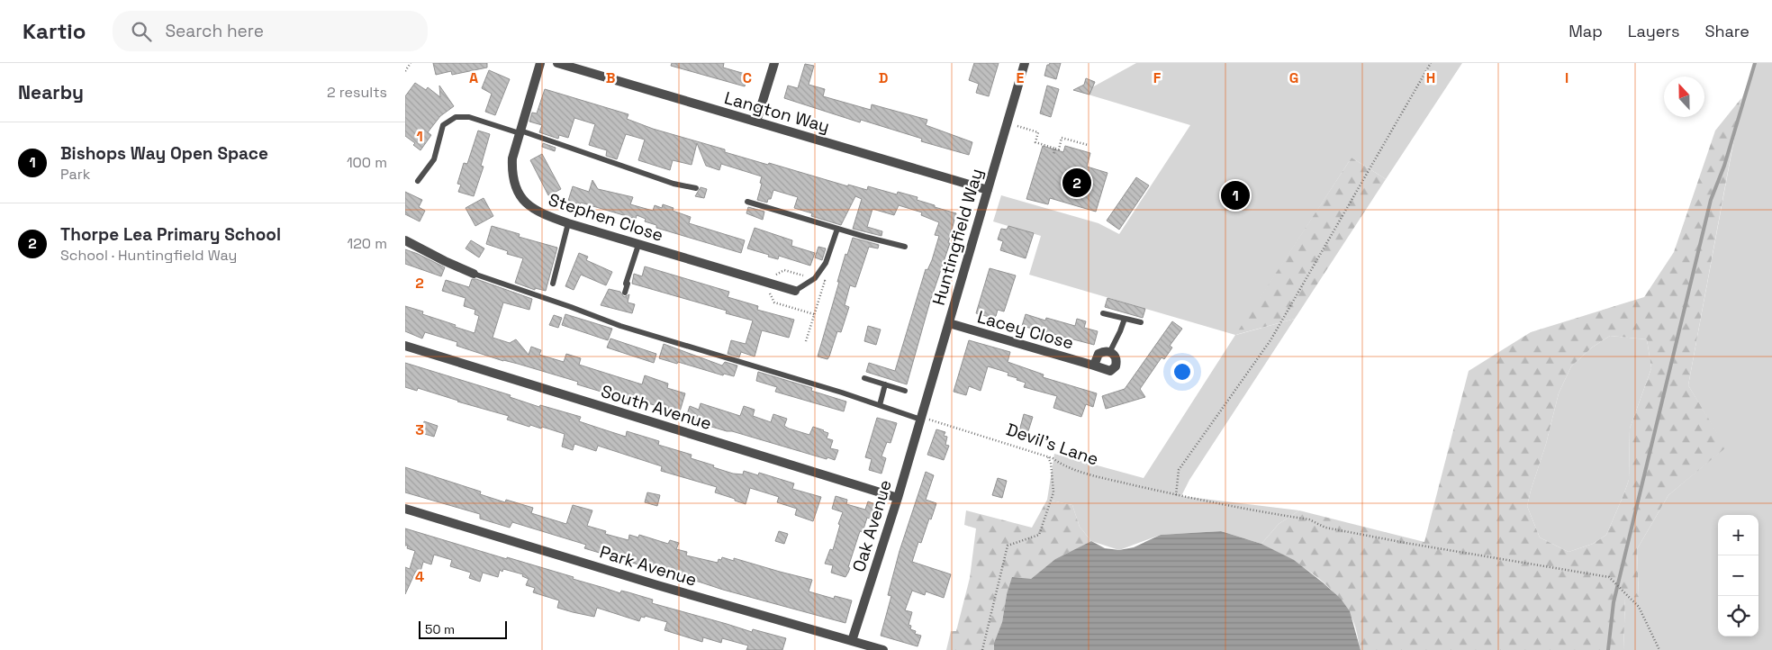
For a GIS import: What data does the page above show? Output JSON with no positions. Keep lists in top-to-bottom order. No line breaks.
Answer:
{"streets":{"street":["Langton Way","Stephen Close","Huntingfield Way","Lacey Close","South Avenue","Oak Avenue","Park Avenue"],"path":["Devil's Lane"]},"crossings":[["Langton Way","Huntingfield Way"],["Huntingfield Way","Lacey Close"],["Huntingfield Way","Devil's Lane"],["Huntingfield Way","Oak Avenue"],["South Avenue","Oak Avenue"],["Devil's Lane","Oak Avenue"],["Oak Avenue","Park Avenue"]],"scale_bar":"50 m","north":"top","page":{"header":"Kartio","search":"Search here","nav":["Map","Layers","Share"],"heading":["Nearby","2 results"],"list":[{"mark":"1","name":"Bishops Way Open Space","note":"Park","value":"100 m"},{"mark":"2","name":"Thorpe Lea Primary School","note":"School · Huntingfield Way","value":"120 m"}],"pins":["2","1"],"map_buttons":["+","−"],"scale":"50 m"},"grid":{"columns":["A","B","C","D","E","F","G","H","I"],"rows":["1","2","3","4"]}}
